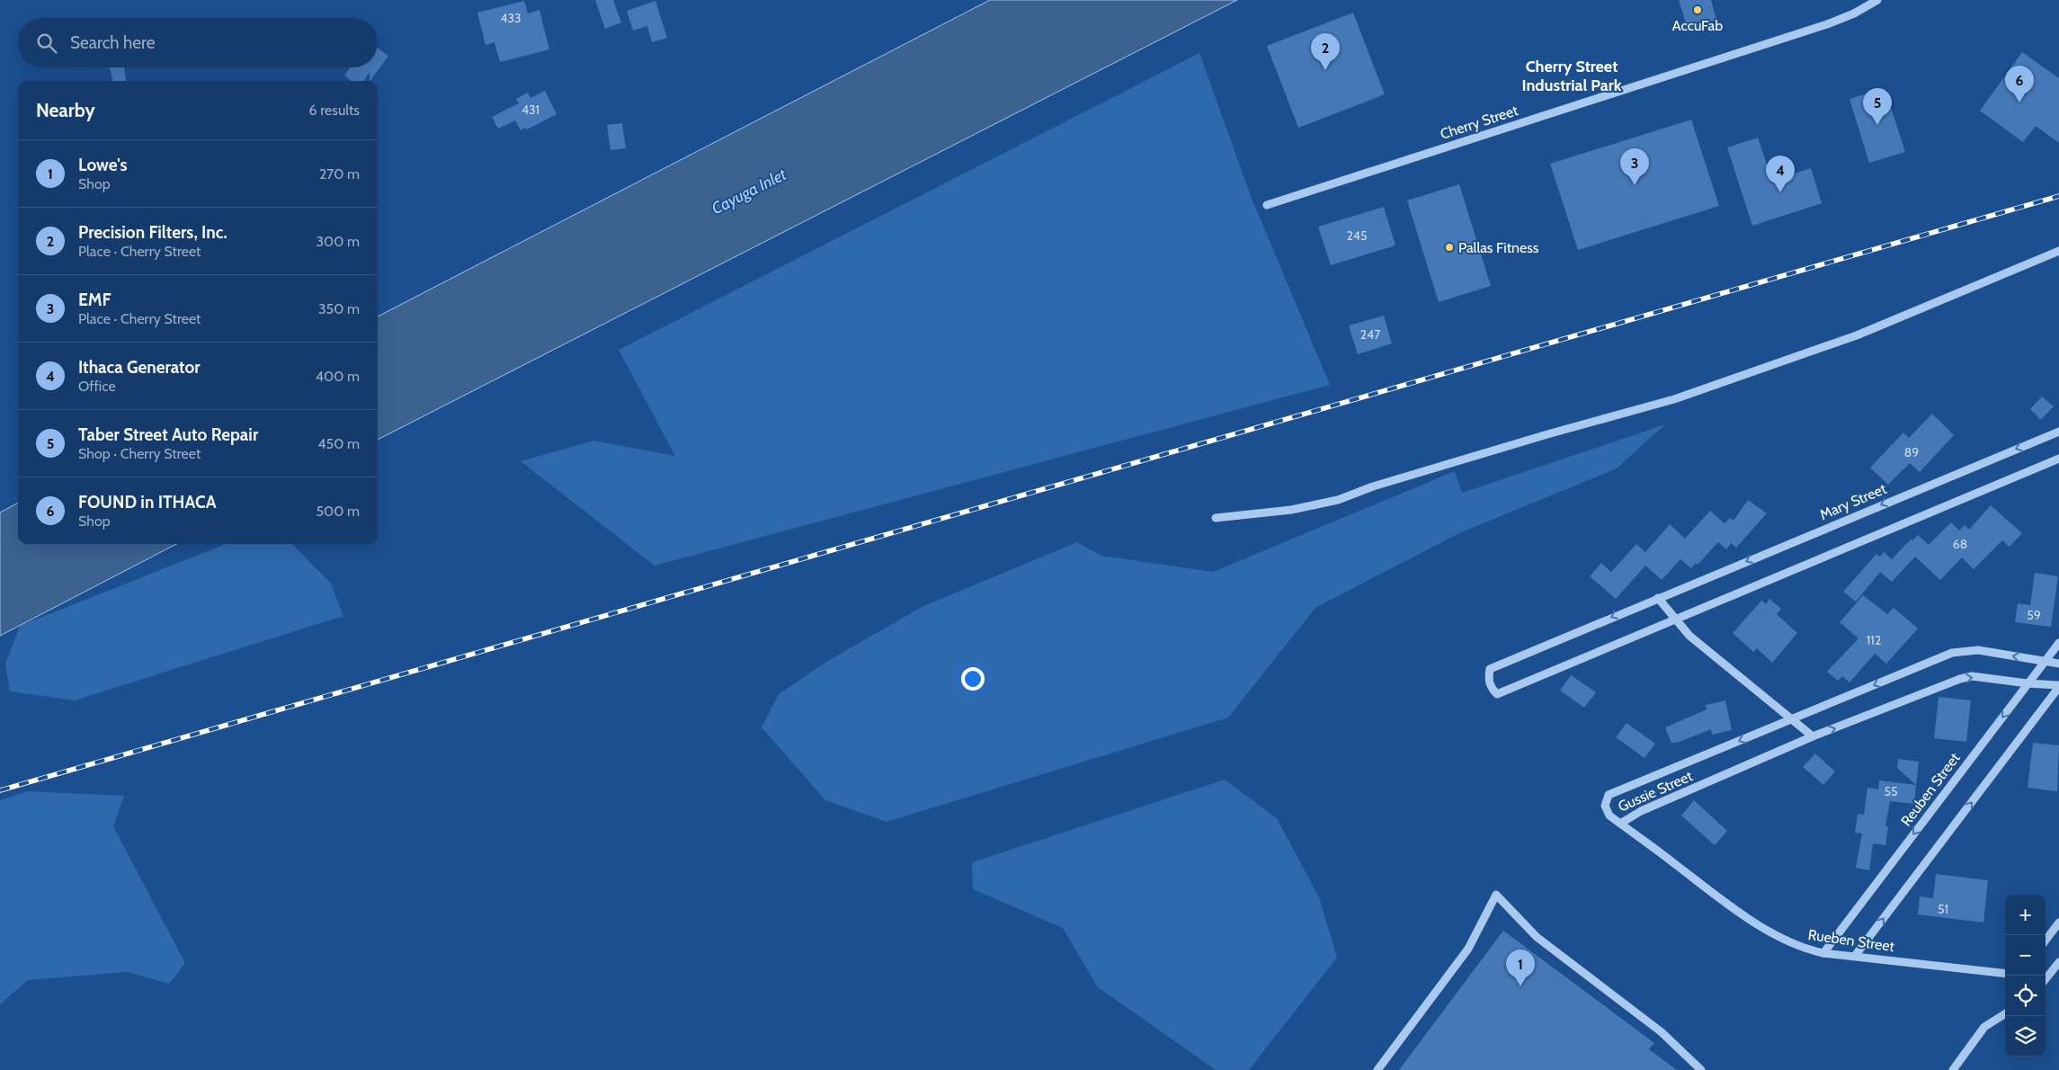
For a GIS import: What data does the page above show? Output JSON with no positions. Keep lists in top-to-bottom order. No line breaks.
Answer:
{"streets":{"street":["Cherry Street","Mary Street","Reuben Street","Gussie Street","Rueben Street"]},"crossings":[["Reuben Street","Gussie Street"],["Reuben Street","Rueben Street"],["Gussie Street","Rueben Street"]],"districts":["Cherry Street Industrial Park"],"water":["Cayuga Inlet"],"places":["AccuFab","Pallas Fitness"],"house_numbers":["433","431","245","247","89","68","59","112","55","51"],"page":{"search":"Search here","pins":["2","6","5","3","4","1"],"heading":["Nearby","6 results"],"list":[{"mark":"1","name":"Lowe's","note":"Shop","value":"270 m"},{"mark":"2","name":"Precision Filters, Inc.","note":"Place · Cherry Street","value":"300 m"},{"mark":"3","name":"EMF","note":"Place · Cherry Street","value":"350 m"},{"mark":"4","name":"Ithaca Generator","note":"Office","value":"400 m"},{"mark":"5","name":"Taber Street Auto Repair","note":"Shop · Cherry Street","value":"450 m"},{"mark":"6","name":"FOUND in ITHACA","note":"Shop","value":"500 m"}],"map_buttons":["+","−"]}}
